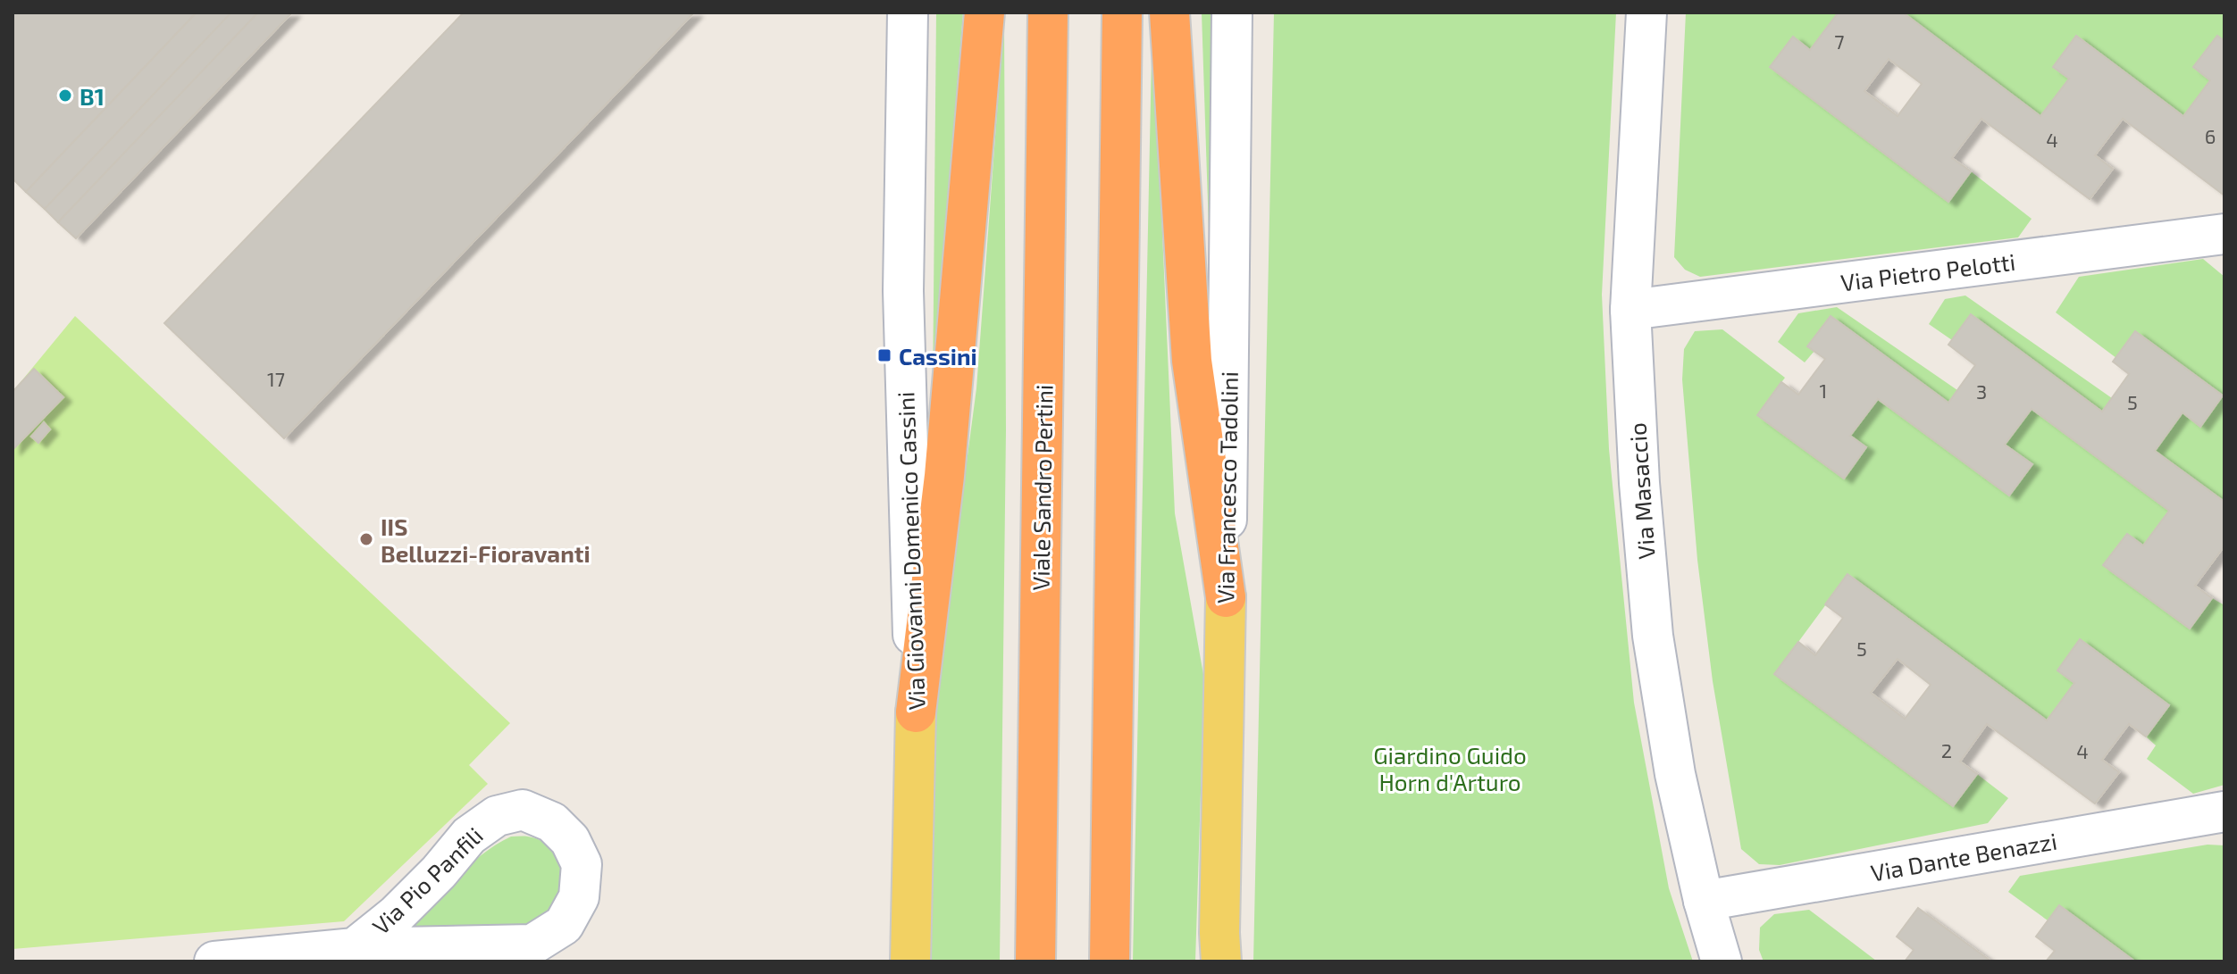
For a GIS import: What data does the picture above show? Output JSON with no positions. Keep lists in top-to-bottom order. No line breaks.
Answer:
{"streets":{"highway":["Viale Sandro Pertini"],"main road":["Via Francesco Tadolini","Via Giovanni Domenico Cassini"],"street":["Via Pietro Pelotti","Via Masaccio","Via Dante Benazzi","Via Pio Panfili"]},"crossings":[["Via Pietro Pelotti","Via Masaccio"],["Via Masaccio","Via Dante Benazzi"]],"parks":["Giardino Guido Horn d'Arturo"],"places":{"other":["B1","IIS Belluzzi-Fioravanti"],"transit":["Cassini"]},"house_numbers":["7","6","4","17","1","3","5","5","2","4"]}
